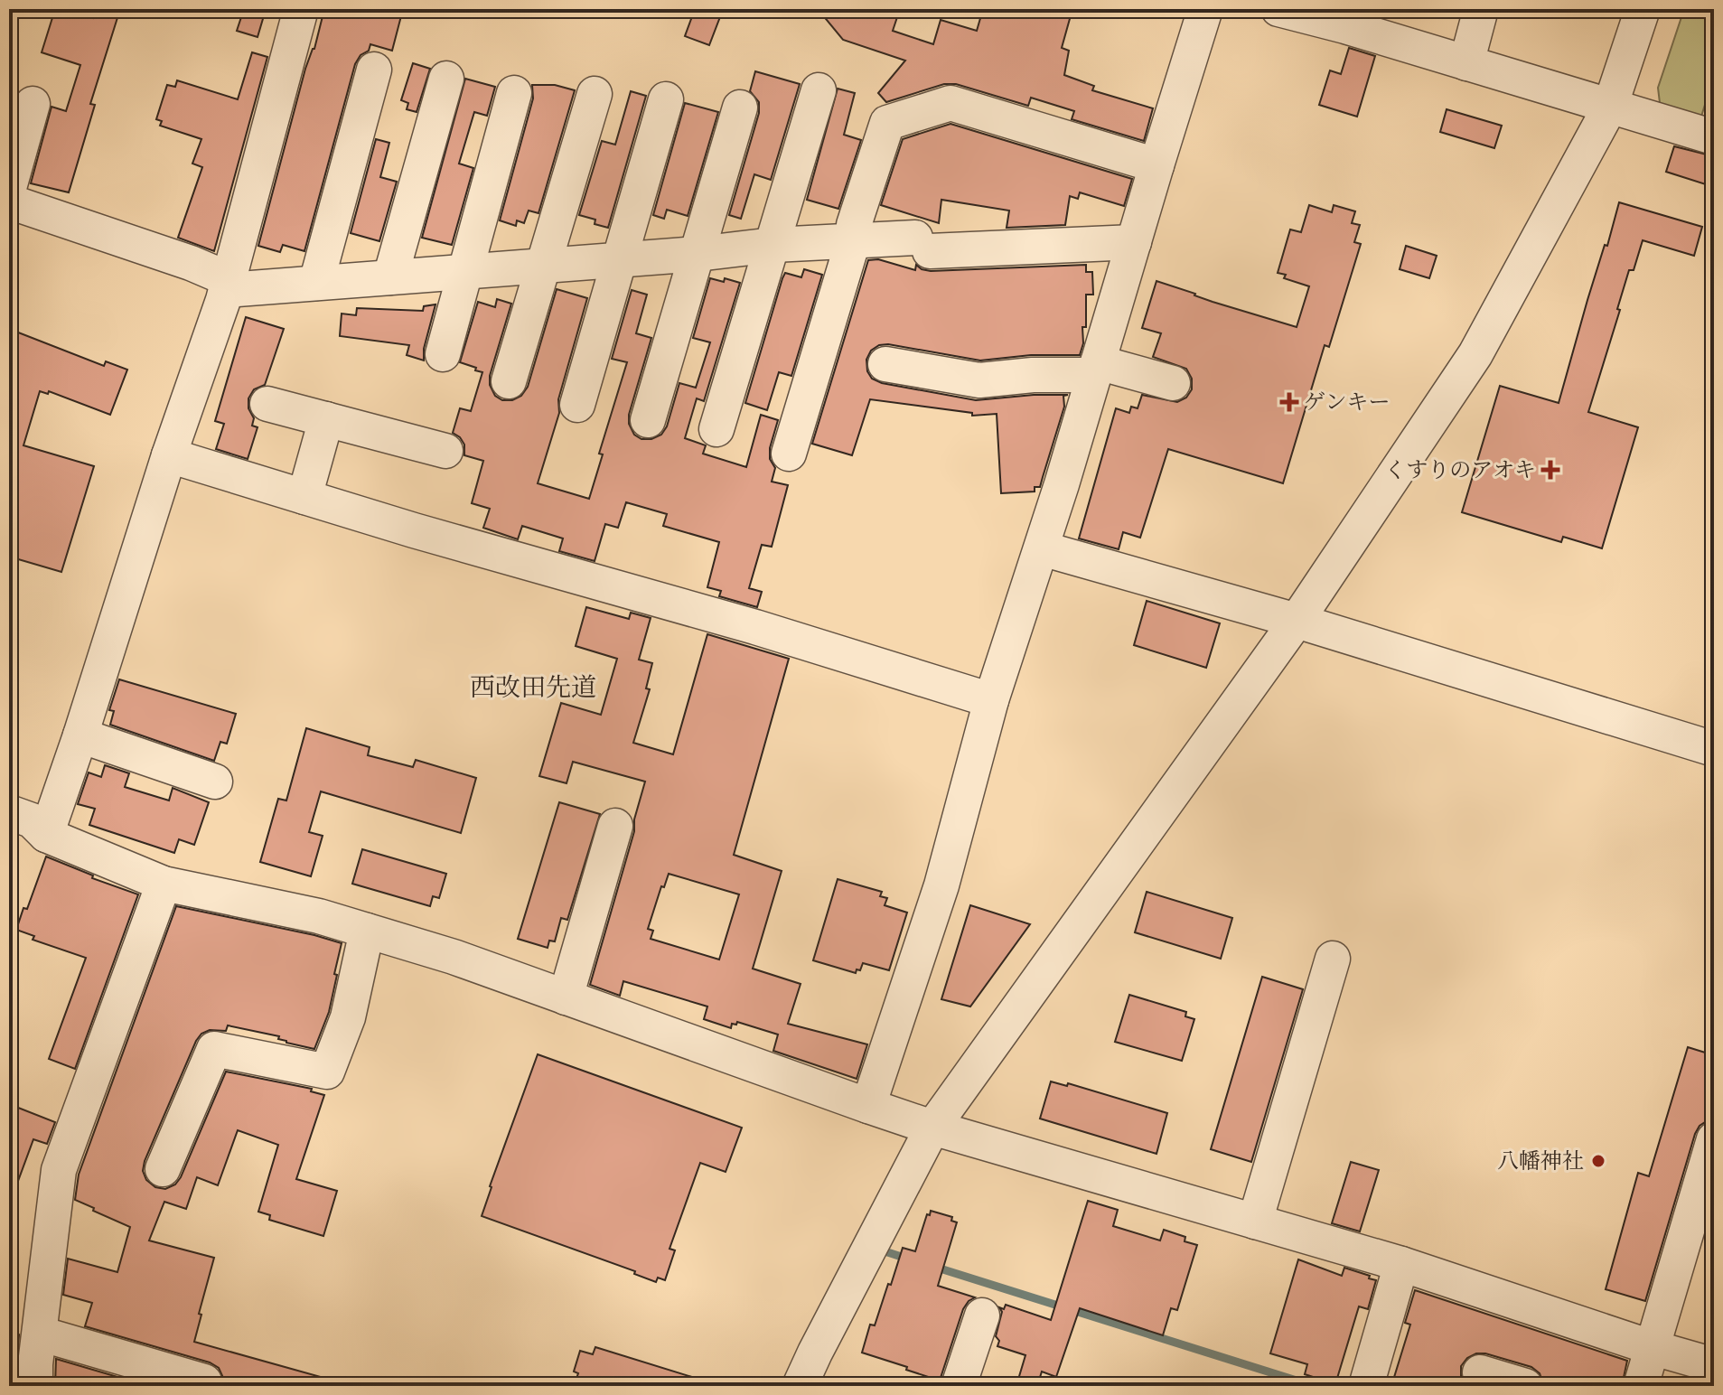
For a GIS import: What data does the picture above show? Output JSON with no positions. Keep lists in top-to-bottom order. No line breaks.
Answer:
{"districts":["西改田先道"],"places":{"health":["ゲンキー","くすりのアオキ"],"other":["八幡神社"]}}
